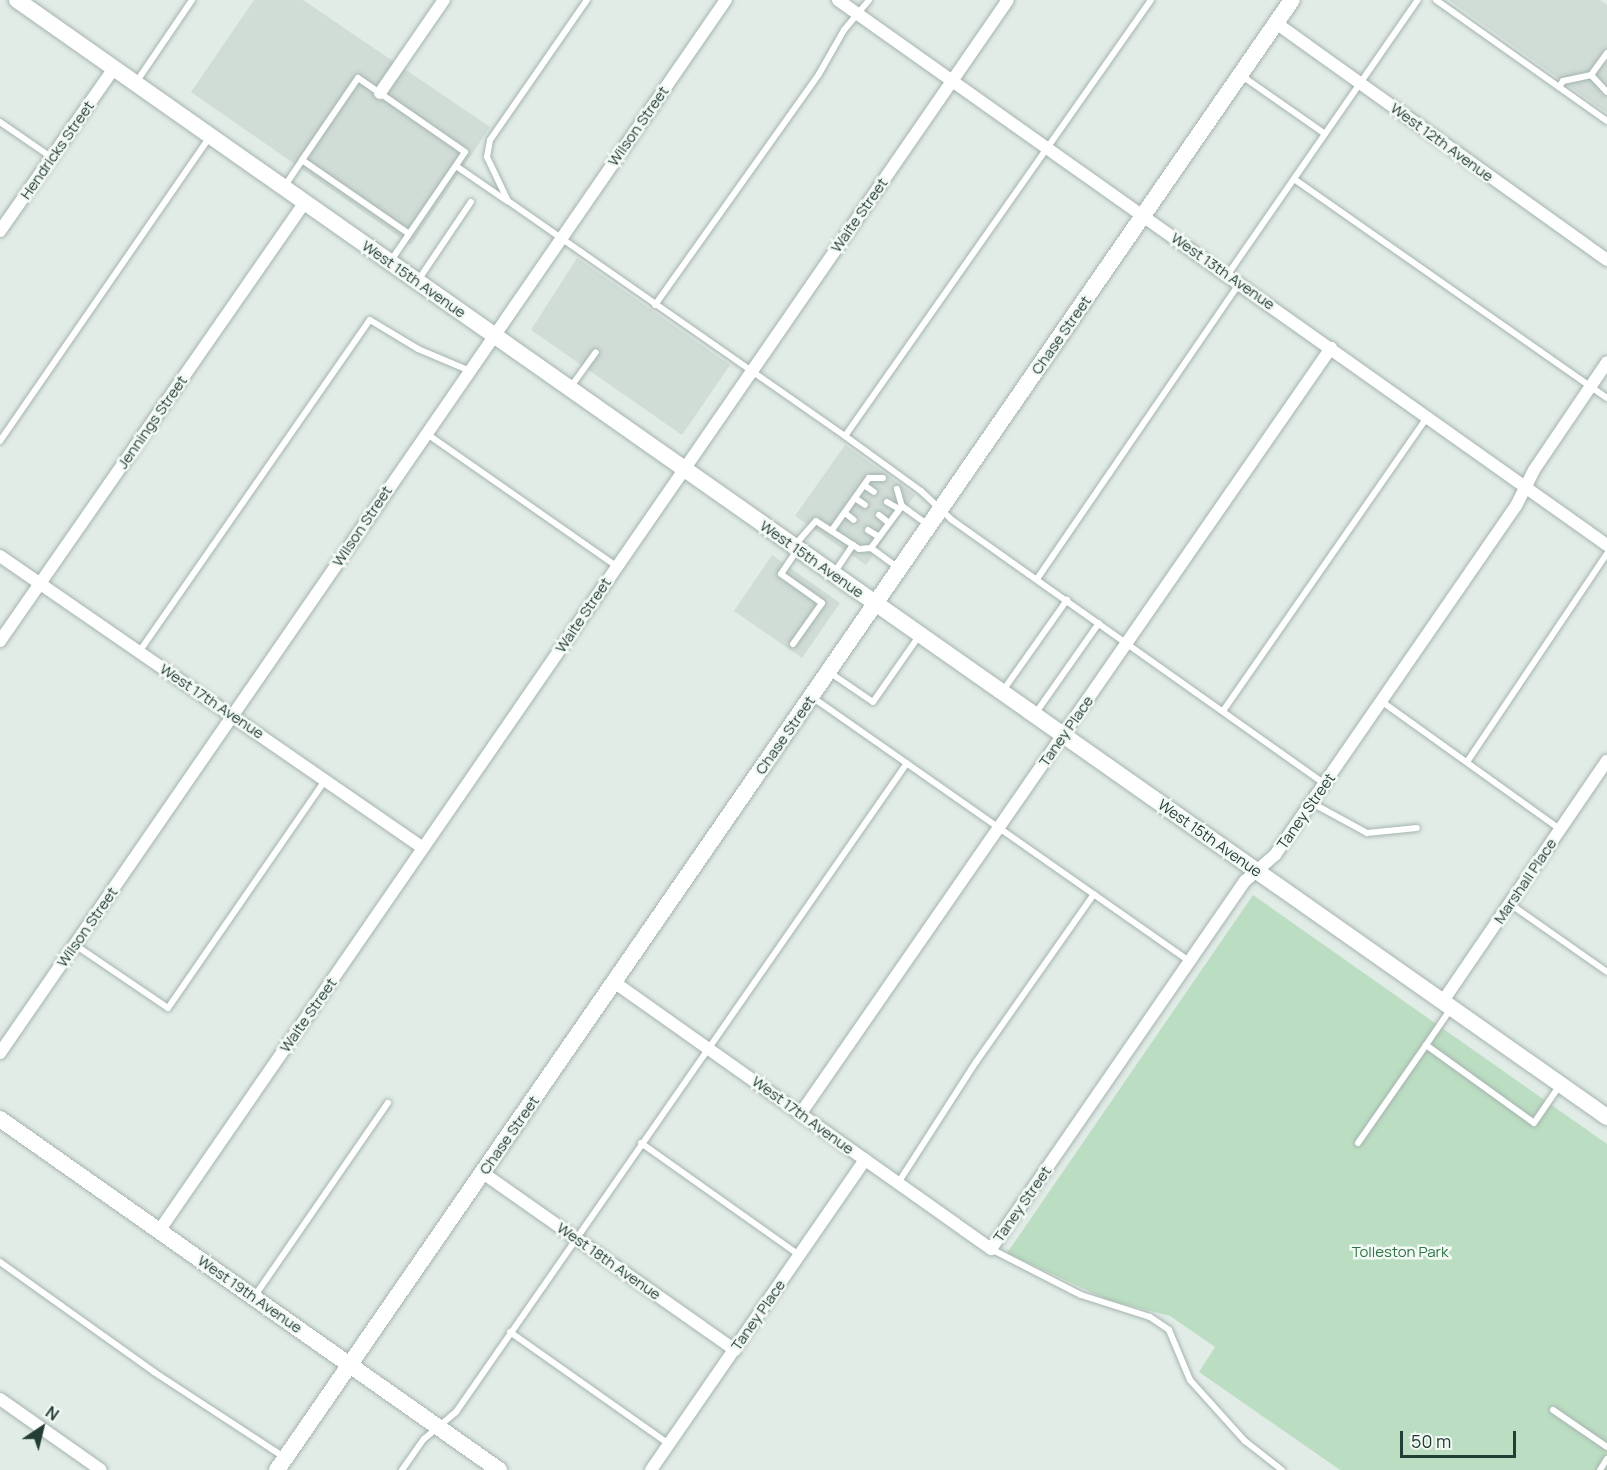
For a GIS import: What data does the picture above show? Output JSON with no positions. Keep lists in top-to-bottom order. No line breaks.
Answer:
{"streets":{"street":["Wilson Street","West 12th Avenue","Hendricks Street","Waite Street","West 13th Avenue","West 15th Avenue","Chase Street","Jennings Street","West 17th Avenue","Taney Place","Taney Street","Marshall Place","West 18th Avenue","West 19th Avenue"]},"crossings":[["Wilson Street","West 15th Avenue"],["Wilson Street","West 17th Avenue"],["West 12th Avenue","Chase Street"],["Hendricks Street","West 15th Avenue"],["Waite Street","West 13th Avenue"],["Waite Street","West 15th Avenue"],["Waite Street","West 17th Avenue"],["Waite Street","West 19th Avenue"],["West 13th Avenue","Chase Street"],["West 13th Avenue","Taney Place"],["West 13th Avenue","Taney Street"],["West 15th Avenue","Chase Street"],["West 15th Avenue","Jennings Street"],["West 15th Avenue","Taney Place"],["West 15th Avenue","Taney Street"],["West 15th Avenue","Marshall Place"],["Chase Street","West 17th Avenue"],["Chase Street","West 18th Avenue"],["Chase Street","West 19th Avenue"],["Jennings Street","West 17th Avenue"],["West 17th Avenue","Taney Place"],["West 17th Avenue","Taney Street"],["Taney Place","West 18th Avenue"]],"parks":["Tolleston Park"],"scale_bar":"50 m","north":"top right"}
